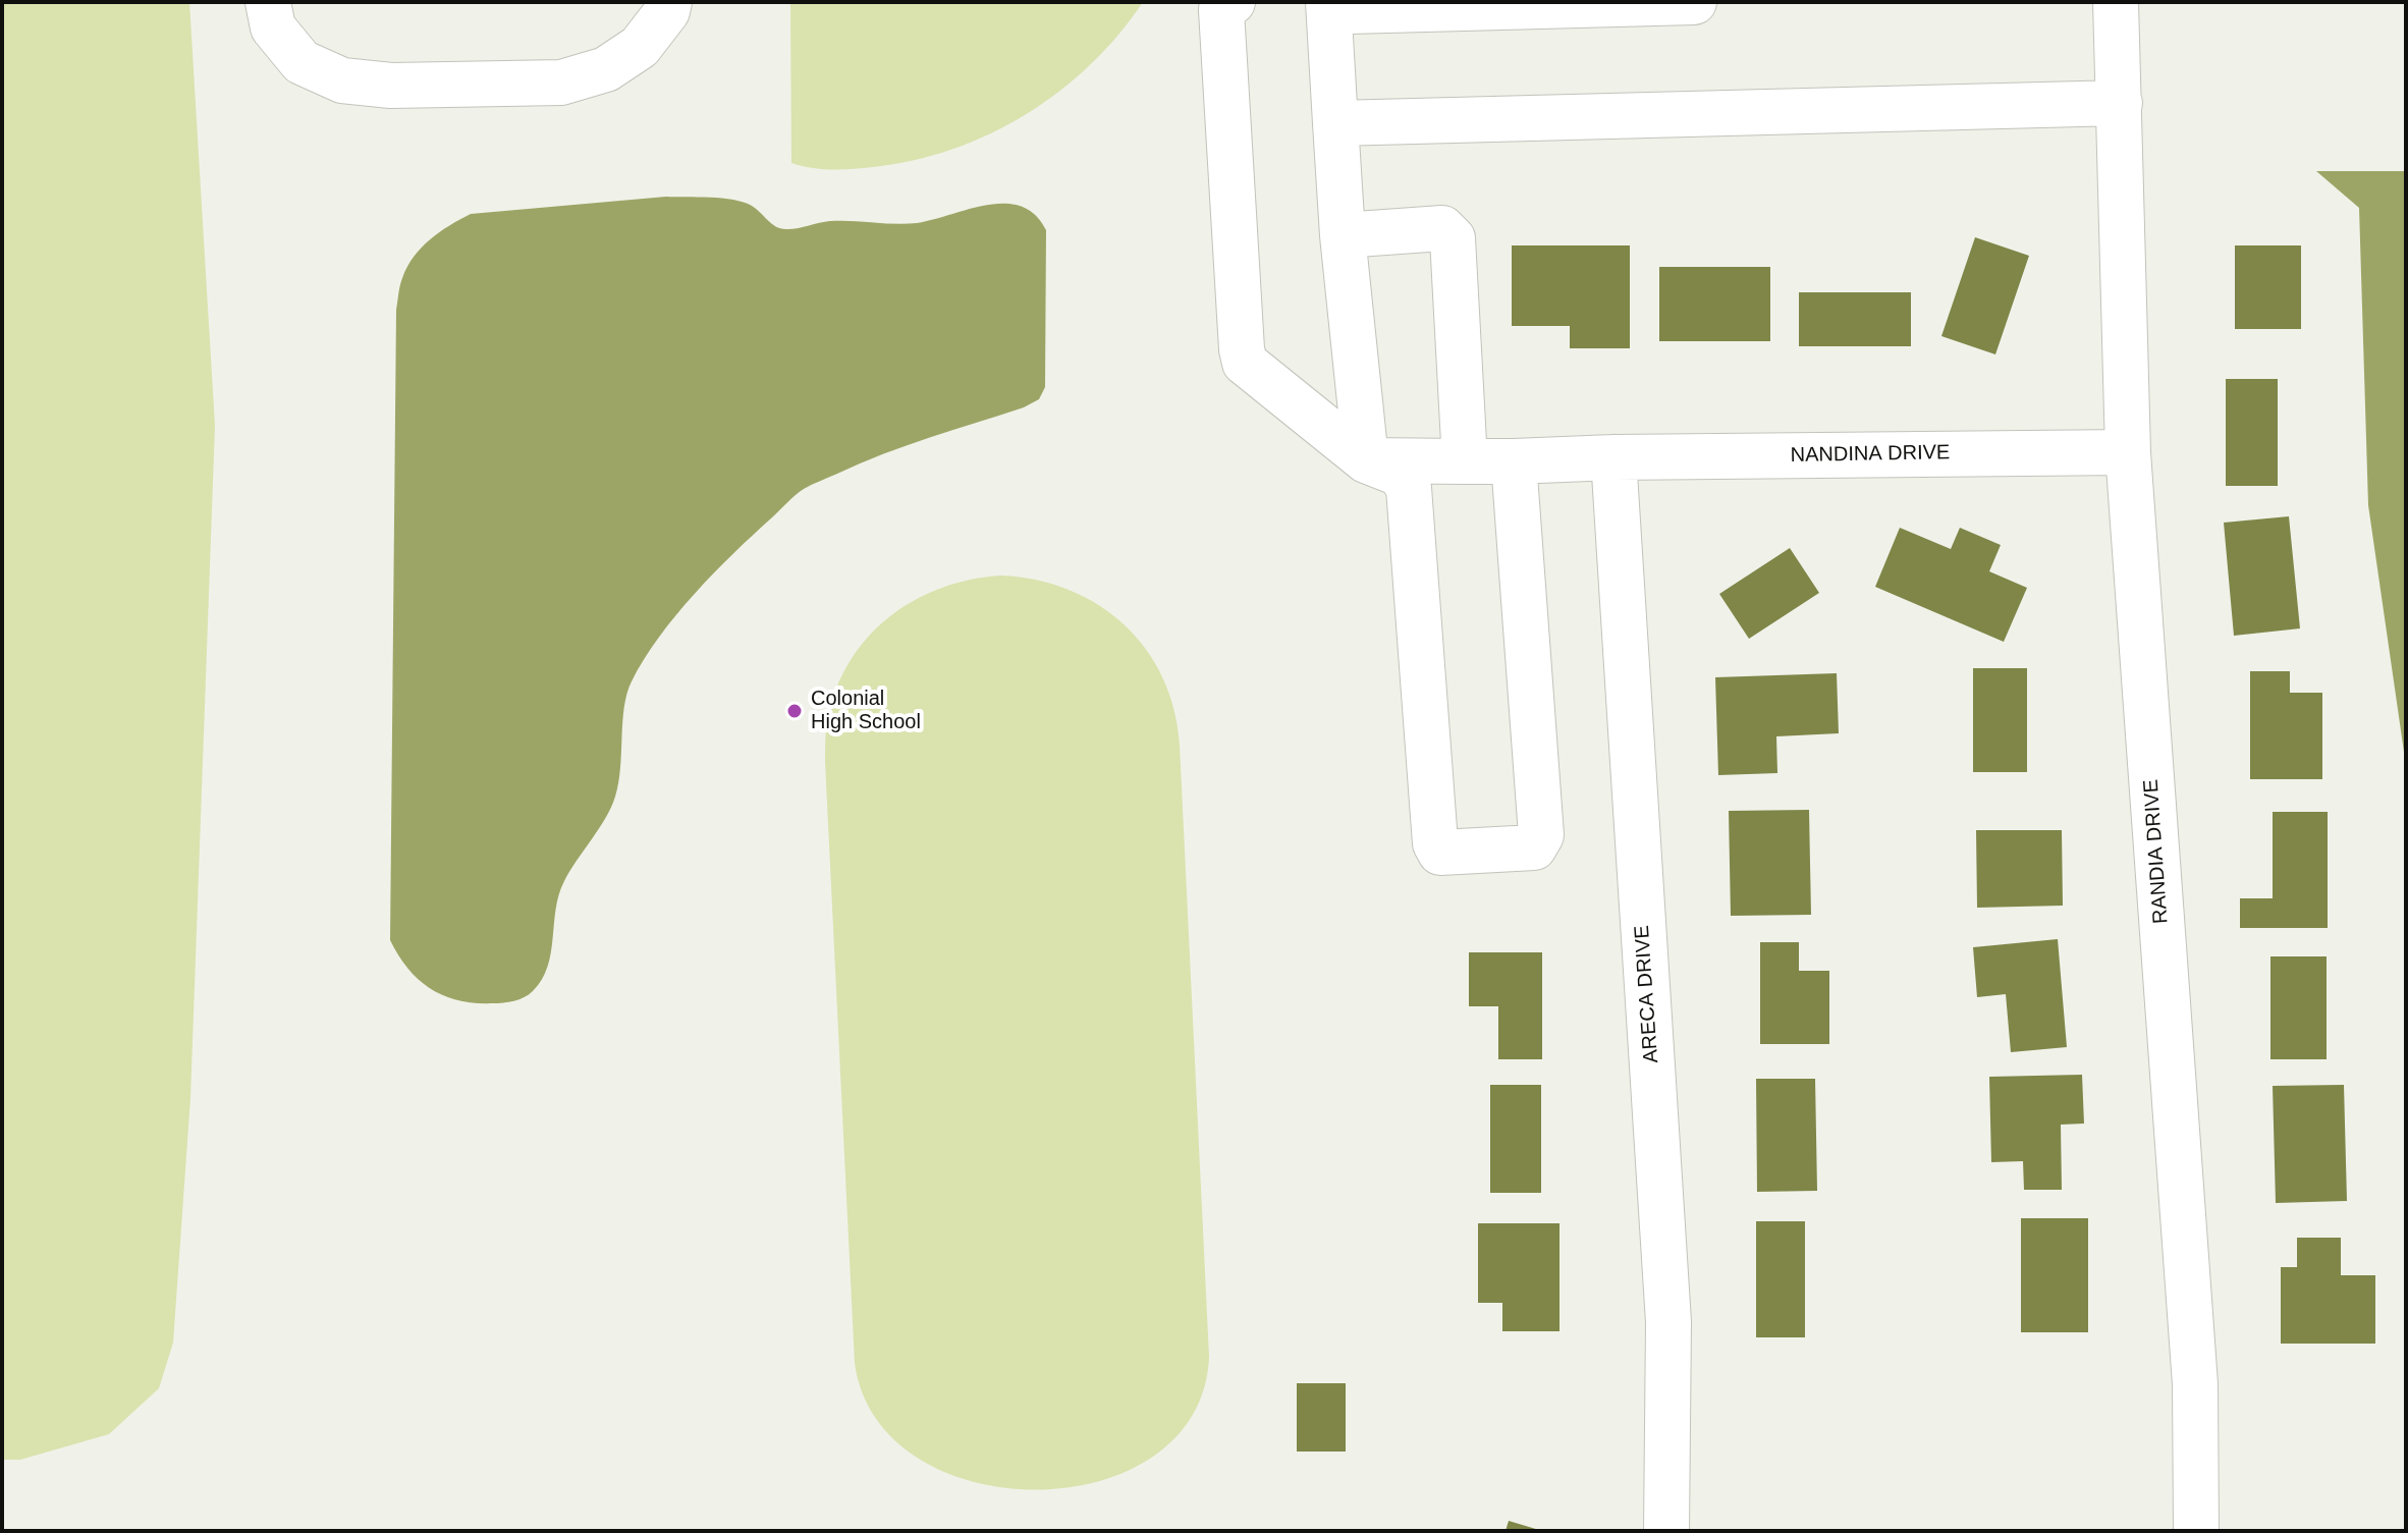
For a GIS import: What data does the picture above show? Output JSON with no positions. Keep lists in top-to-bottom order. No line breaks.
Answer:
{"streets":{"street":["NANDINA DRIVE","RANDIA DRIVE","ARECA DRIVE"]},"crossings":[["NANDINA DRIVE","RANDIA DRIVE"],["NANDINA DRIVE","ARECA DRIVE"]],"places":["Colonial High School"]}
